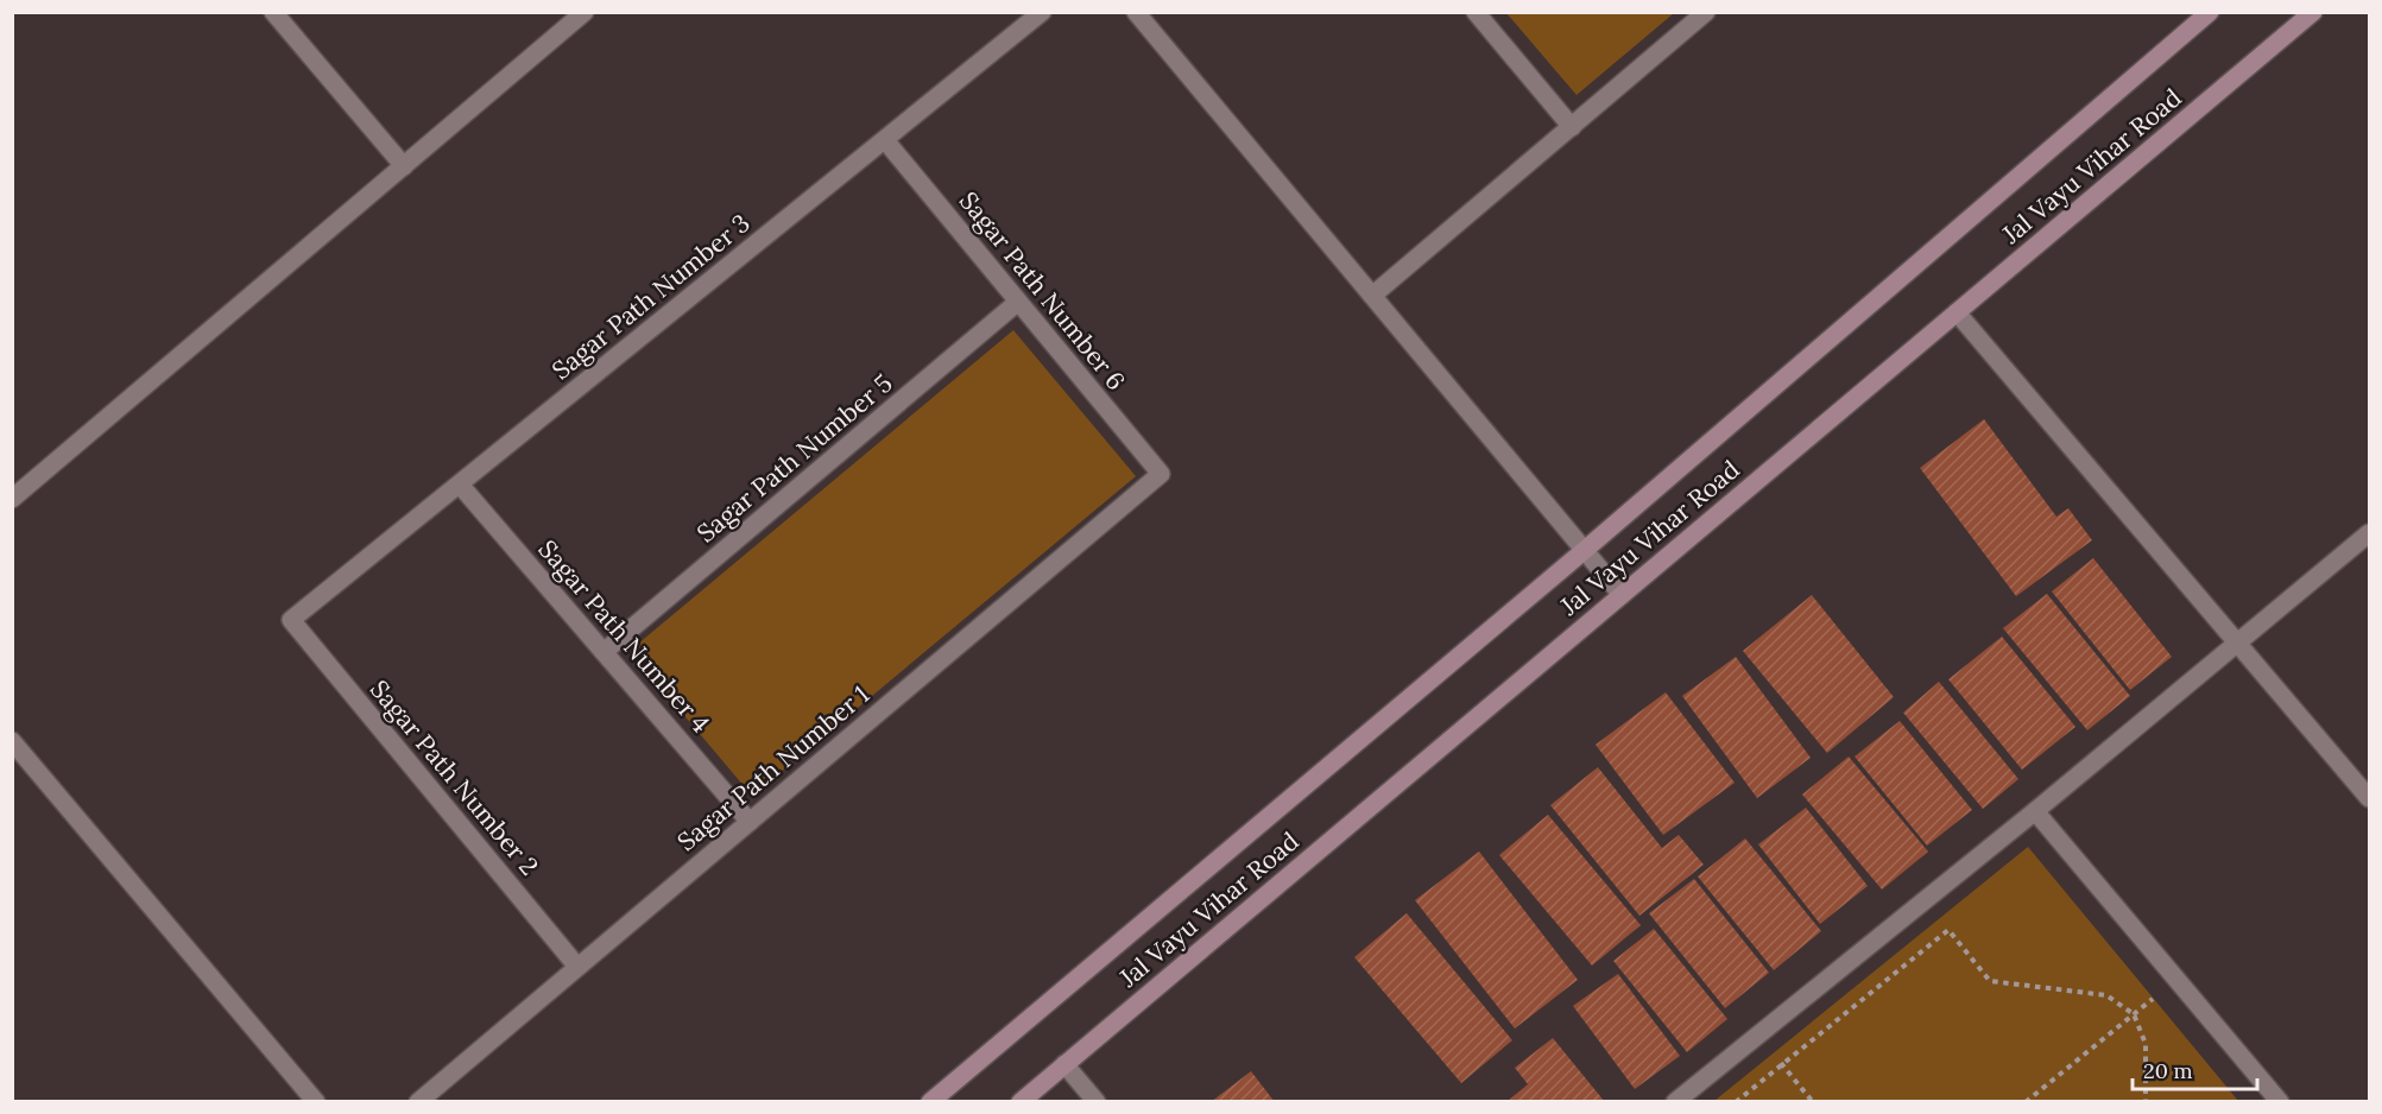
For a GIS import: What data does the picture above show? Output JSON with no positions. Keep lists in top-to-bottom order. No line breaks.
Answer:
{"streets":{"street":["Jal Vayu Vihar Road","Sagar Path Number 6","Sagar Path Number 3","Sagar Path Number 5","Sagar Path Number 4","Sagar Path Number 1","Sagar Path Number 2"]},"crossings":[["Sagar Path Number 6","Sagar Path Number 3"],["Sagar Path Number 6","Sagar Path Number 5"],["Sagar Path Number 6","Sagar Path Number 1"],["Sagar Path Number 3","Sagar Path Number 4"],["Sagar Path Number 3","Sagar Path Number 2"],["Sagar Path Number 5","Sagar Path Number 4"],["Sagar Path Number 4","Sagar Path Number 1"],["Sagar Path Number 1","Sagar Path Number 2"]],"scale_bar":"20 m"}
